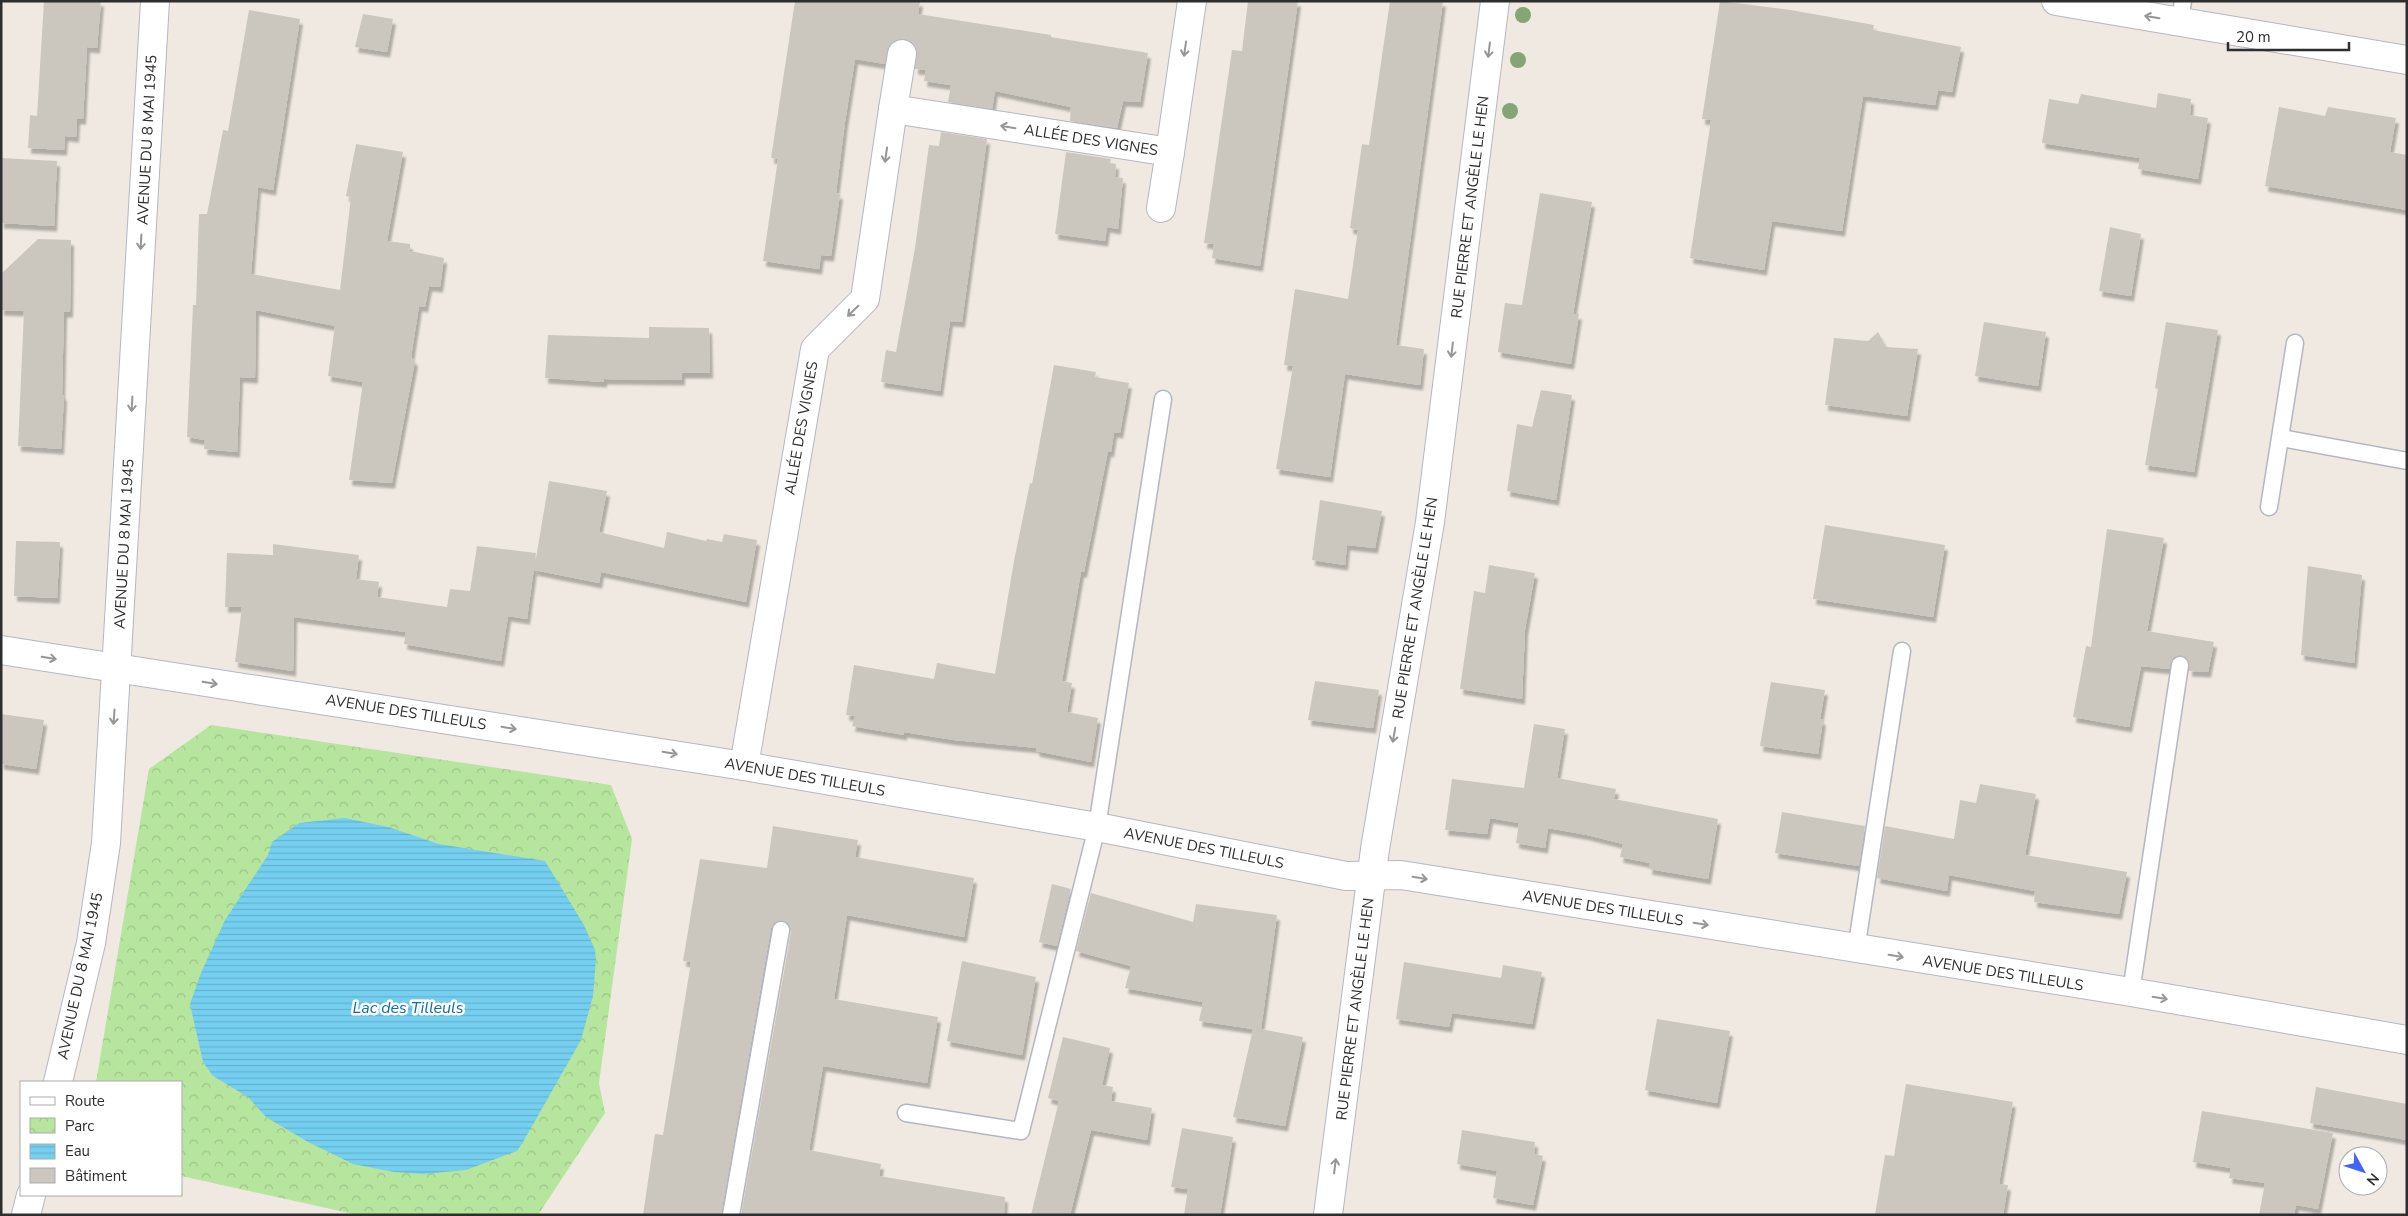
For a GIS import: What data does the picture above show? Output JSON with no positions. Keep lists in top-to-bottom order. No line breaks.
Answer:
{"streets":{"street":["AVENUE DU 8 MAI 1945","ALLÉE DES VIGNES","RUE PIERRE ET ANGÈLE LE HEN","AVENUE DES TILLEULS"]},"crossings":[["AVENUE DU 8 MAI 1945","AVENUE DES TILLEULS"],["ALLÉE DES VIGNES","AVENUE DES TILLEULS"],["RUE PIERRE ET ANGÈLE LE HEN","AVENUE DES TILLEULS"]],"one_way":["AVENUE DU 8 MAI 1945","AVENUE DES TILLEULS"],"water":["Lac des Tilleuls"],"legend":["Route","Parc","Eau","Bâtiment"],"scale_bar":"20 m","north":"bottom right"}
